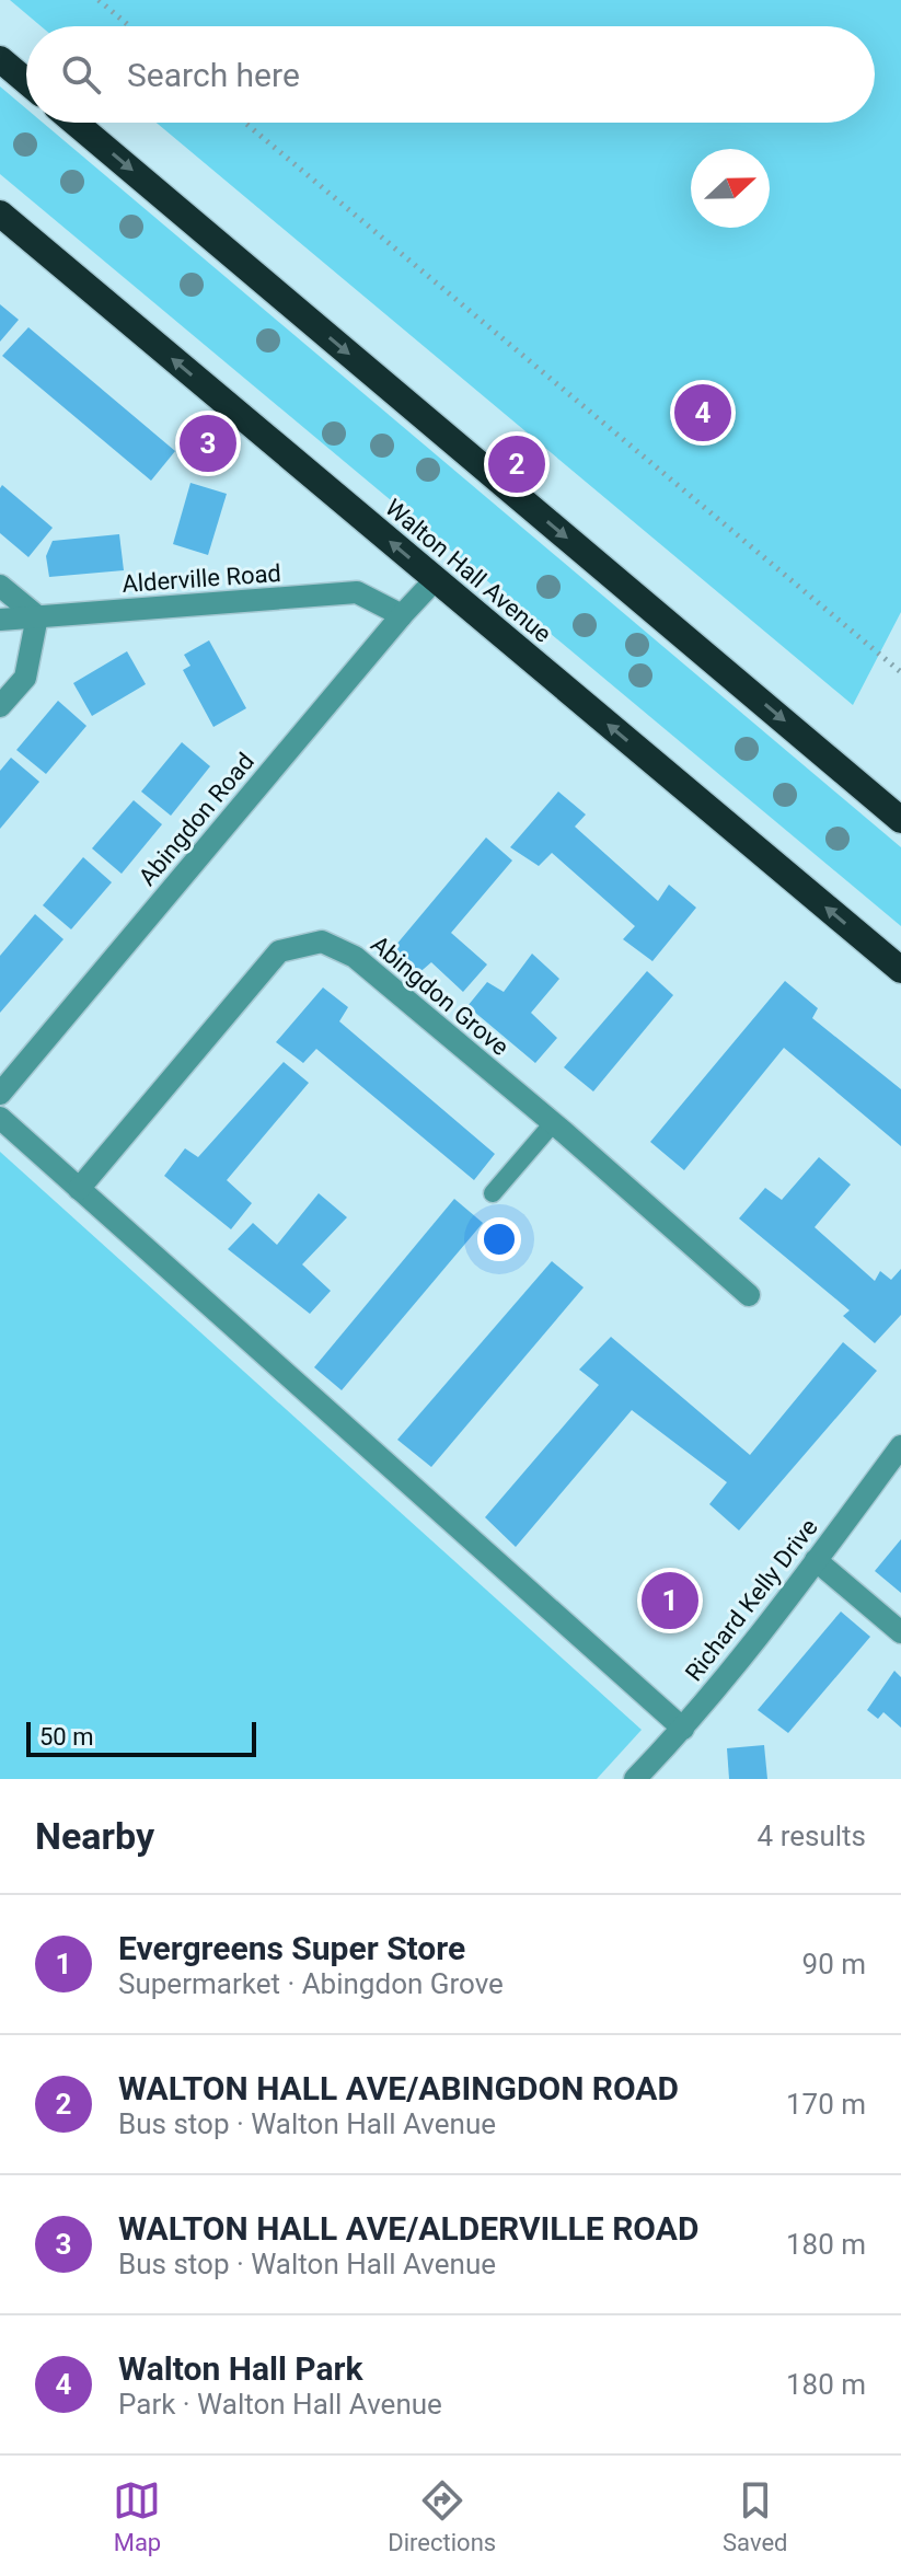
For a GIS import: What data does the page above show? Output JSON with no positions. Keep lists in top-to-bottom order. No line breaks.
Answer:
{"streets":{"highway":["Walton Hall Avenue"],"street":["Alderville Road","Abingdon Road","Abingdon Grove","Richard Kelly Drive"]},"crossings":[["Walton Hall Avenue","Abingdon Road"],["Alderville Road","Abingdon Road"]],"scale_bar":"50 m","north":"right","page":{"search":"Search here","pins":["4","3","2","1"],"scale":"50 m","heading":["Nearby","4 results"],"list":[{"mark":"1","name":"Evergreens Super Store","note":"Supermarket · Abingdon Grove","value":"90 m"},{"mark":"2","name":"WALTON HALL AVE/ABINGDON ROAD","note":"Bus stop · Walton Hall Avenue","value":"170 m"},{"mark":"3","name":"WALTON HALL AVE/ALDERVILLE ROAD","note":"Bus stop · Walton Hall Avenue","value":"180 m"},{"mark":"4","name":"Walton Hall Park","note":"Park · Walton Hall Avenue","value":"180 m"}],"nav":["Map","Directions","Saved"]}}
